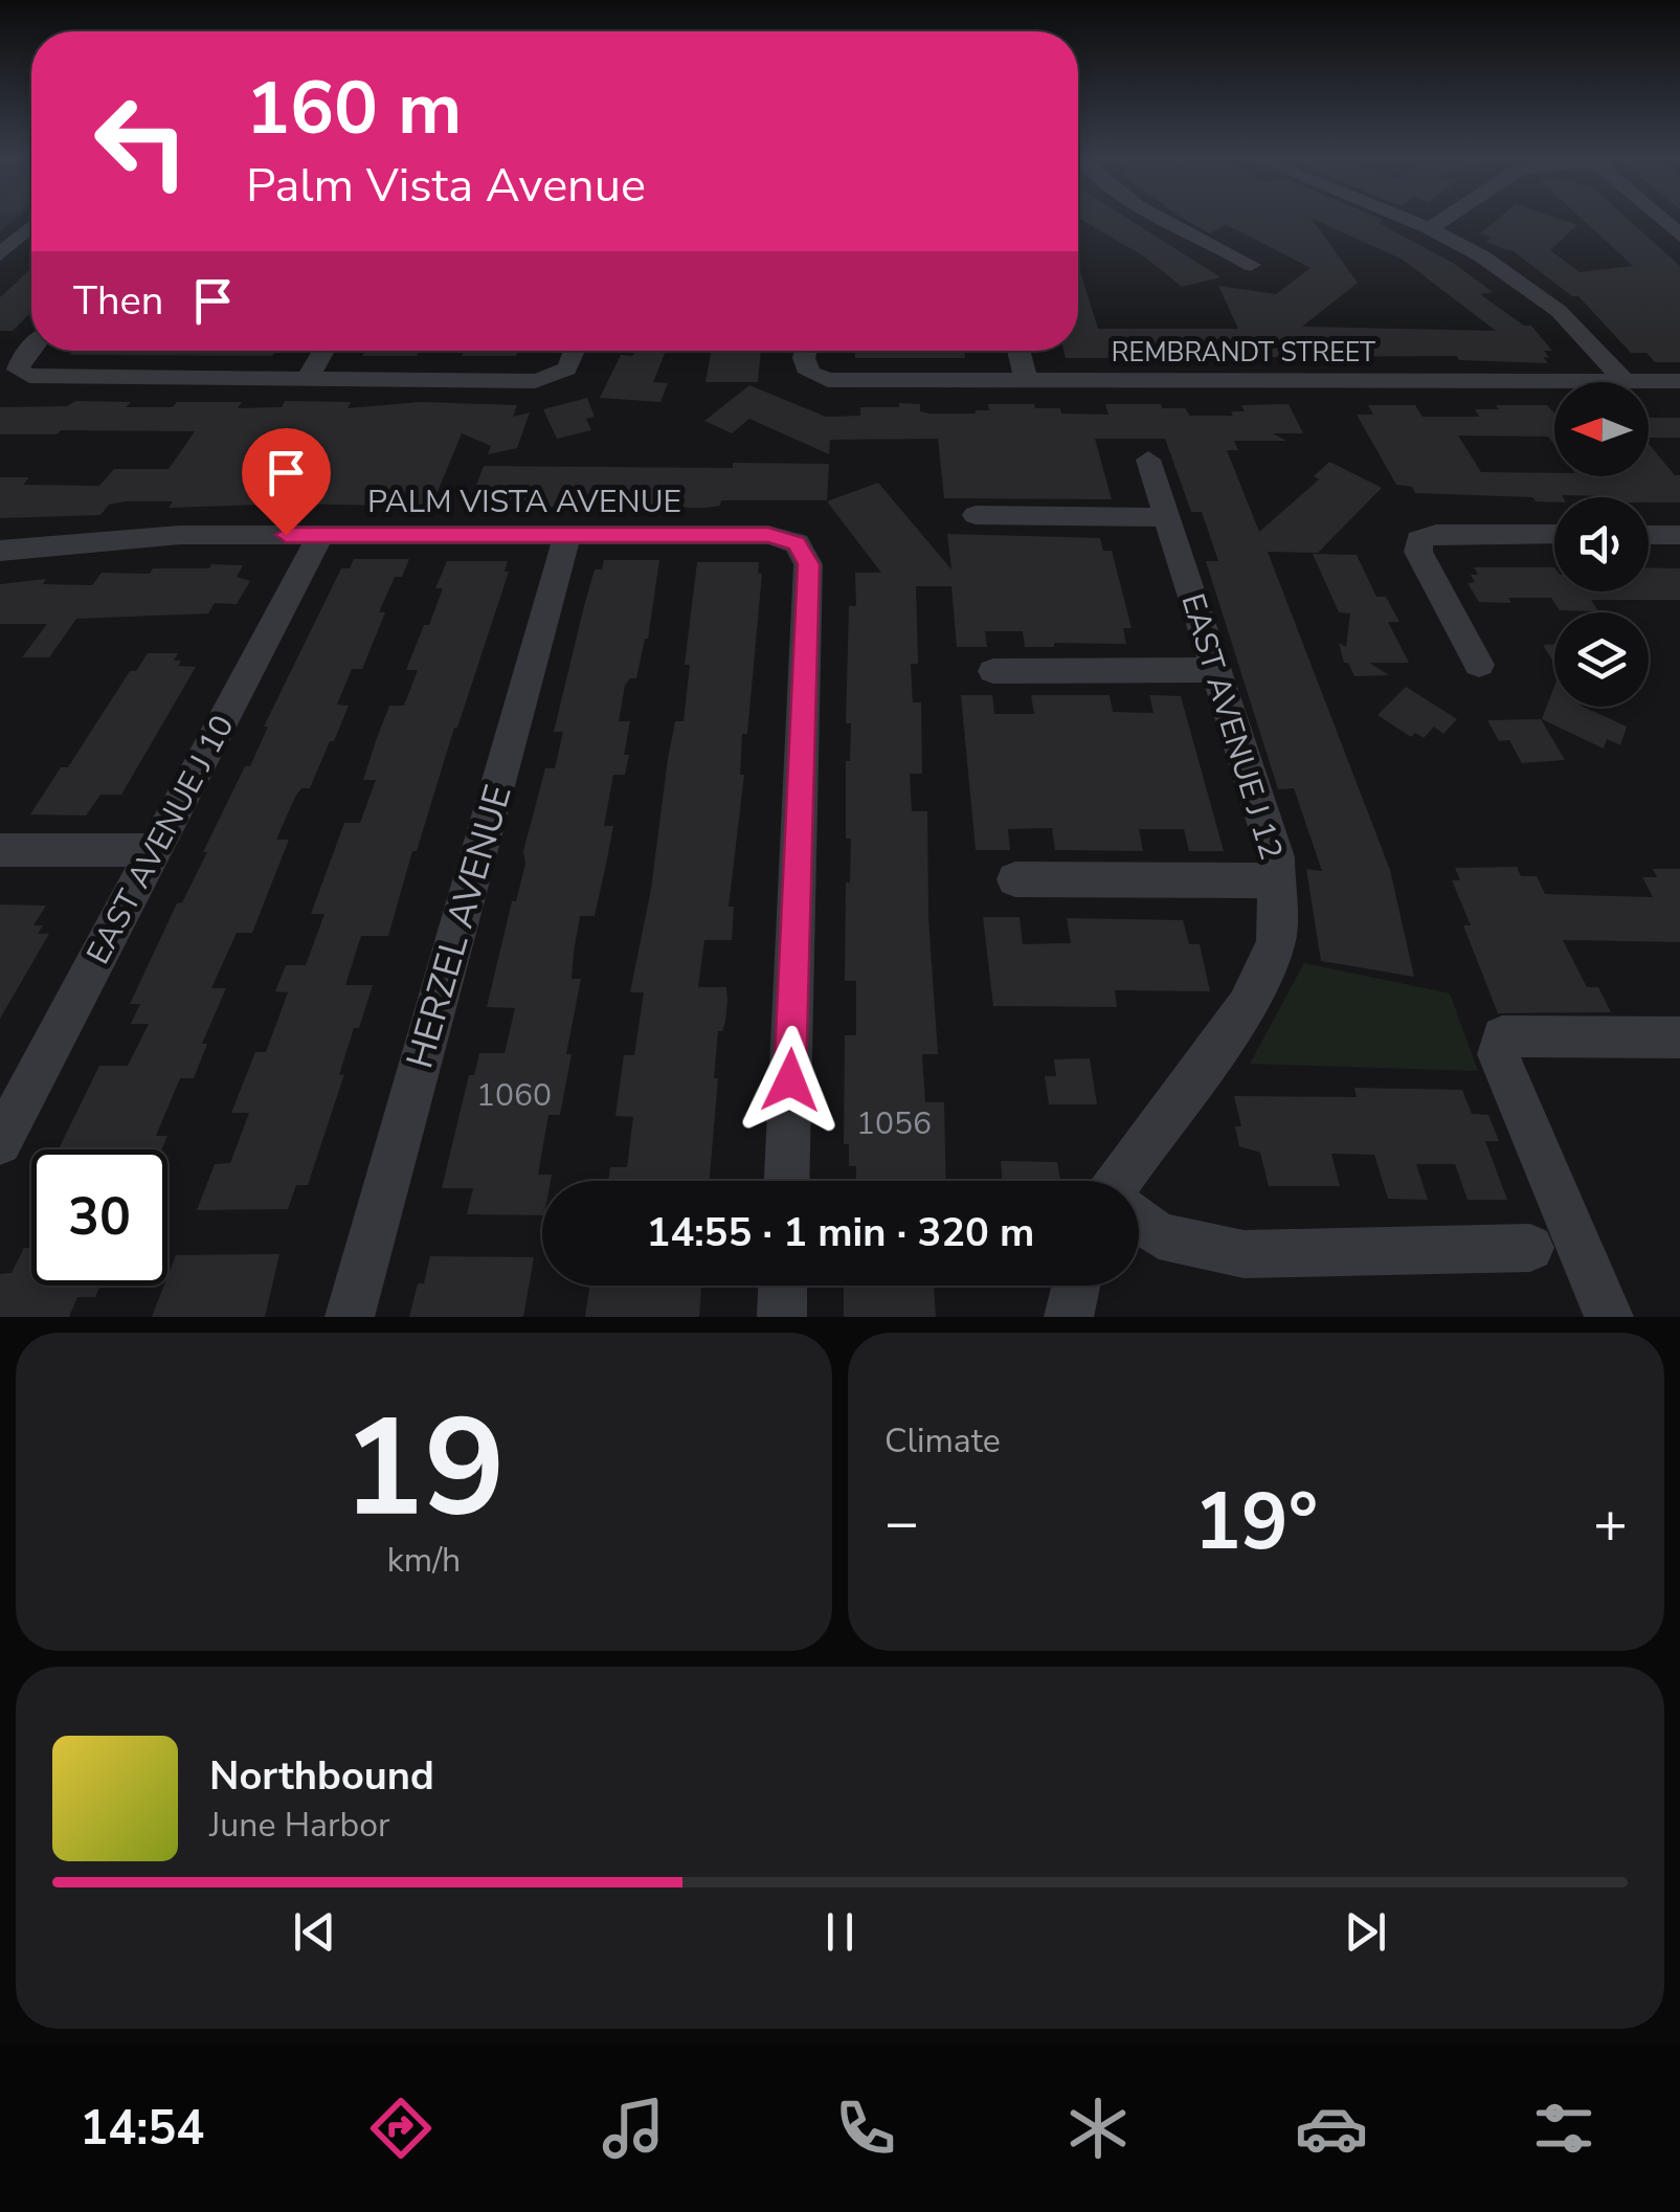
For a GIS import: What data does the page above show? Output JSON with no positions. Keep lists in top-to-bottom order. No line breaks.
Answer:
{"streets":{"street":["REMBRANDT STREET","PALM VISTA AVENUE","EAST AVENUE J 12","EAST AVENUE J 10","HERZEL AVENUE"]},"crossings":[["PALM VISTA AVENUE","EAST AVENUE J 10"],["PALM VISTA AVENUE","HERZEL AVENUE"]],"house_numbers":["1060","1056"],"north":"left","page":{"turn":["160 m","Palm Vista Avenue"],"then":"Then","limit":"30","trip":"14:55 · 1 min · 320 m","tile":[["19","km/h"],"Climate"],"heat":["−","19°","+"],"song":["Northbound","June Harbor"],"tabs":"14:54"}}
